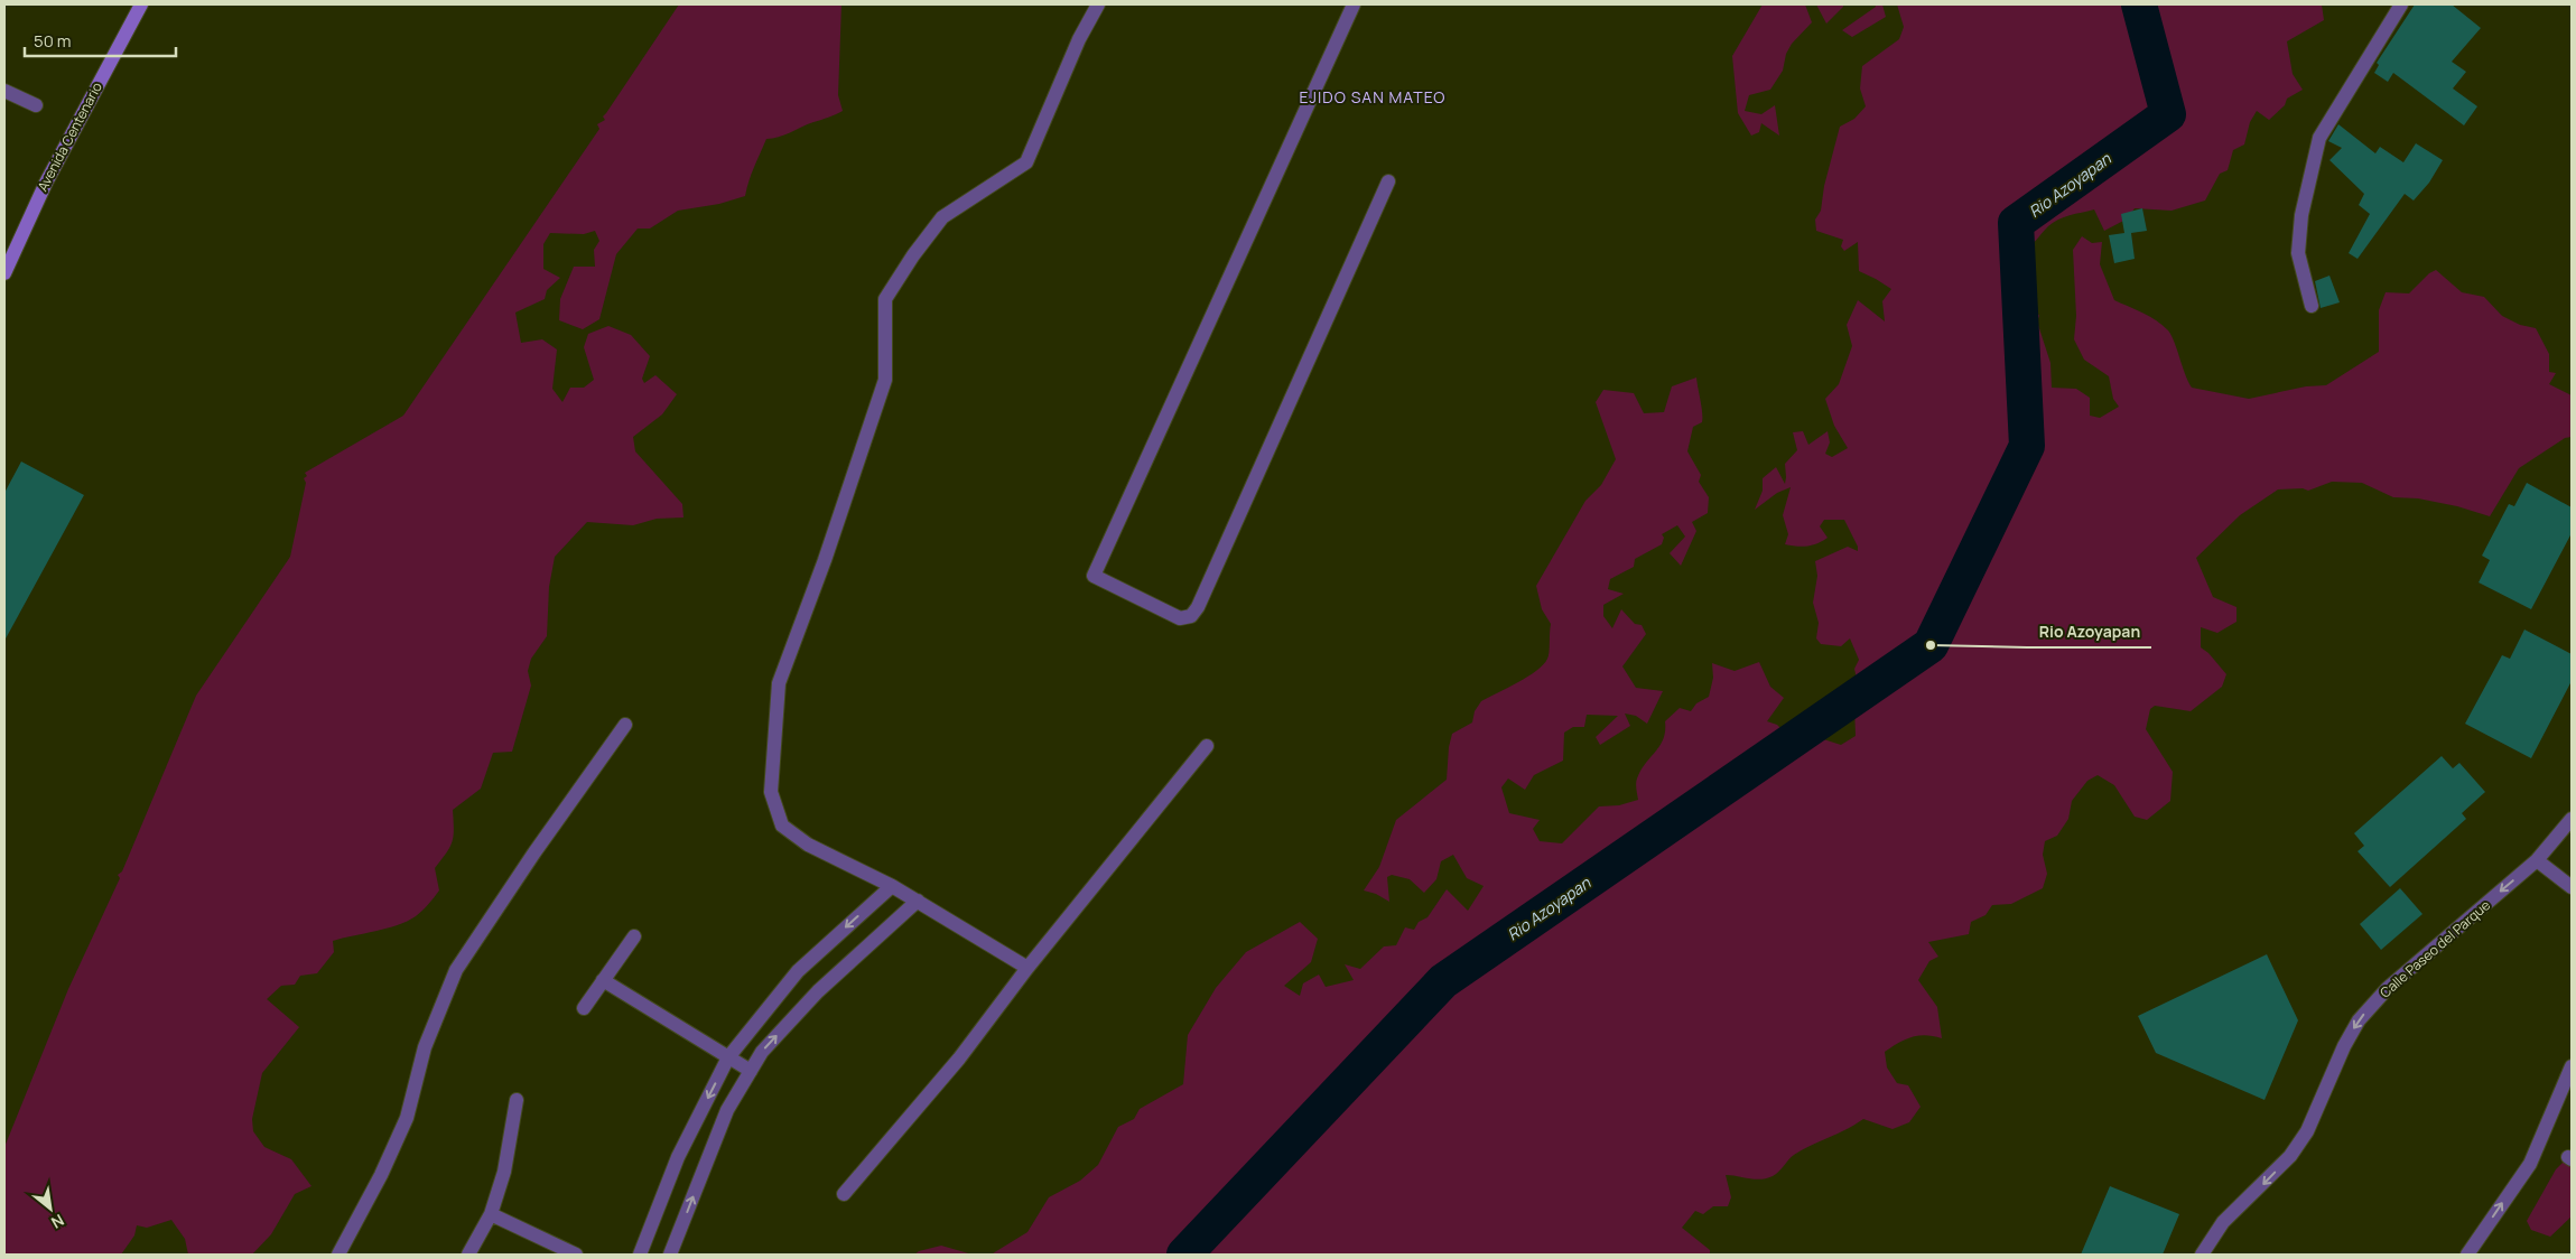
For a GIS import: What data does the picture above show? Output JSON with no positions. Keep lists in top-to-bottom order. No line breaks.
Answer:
{"streets":{"main road":["Avenida Centenario"],"street":["Calle Paseo del Parque"]},"one_way":["Calle Paseo del Parque"],"districts":["EJIDO SAN MATEO"],"water":["Rio Azoyapan"],"places":["Rio Azoyapan"],"scale_bar":"50 m","north":"bottom right"}
